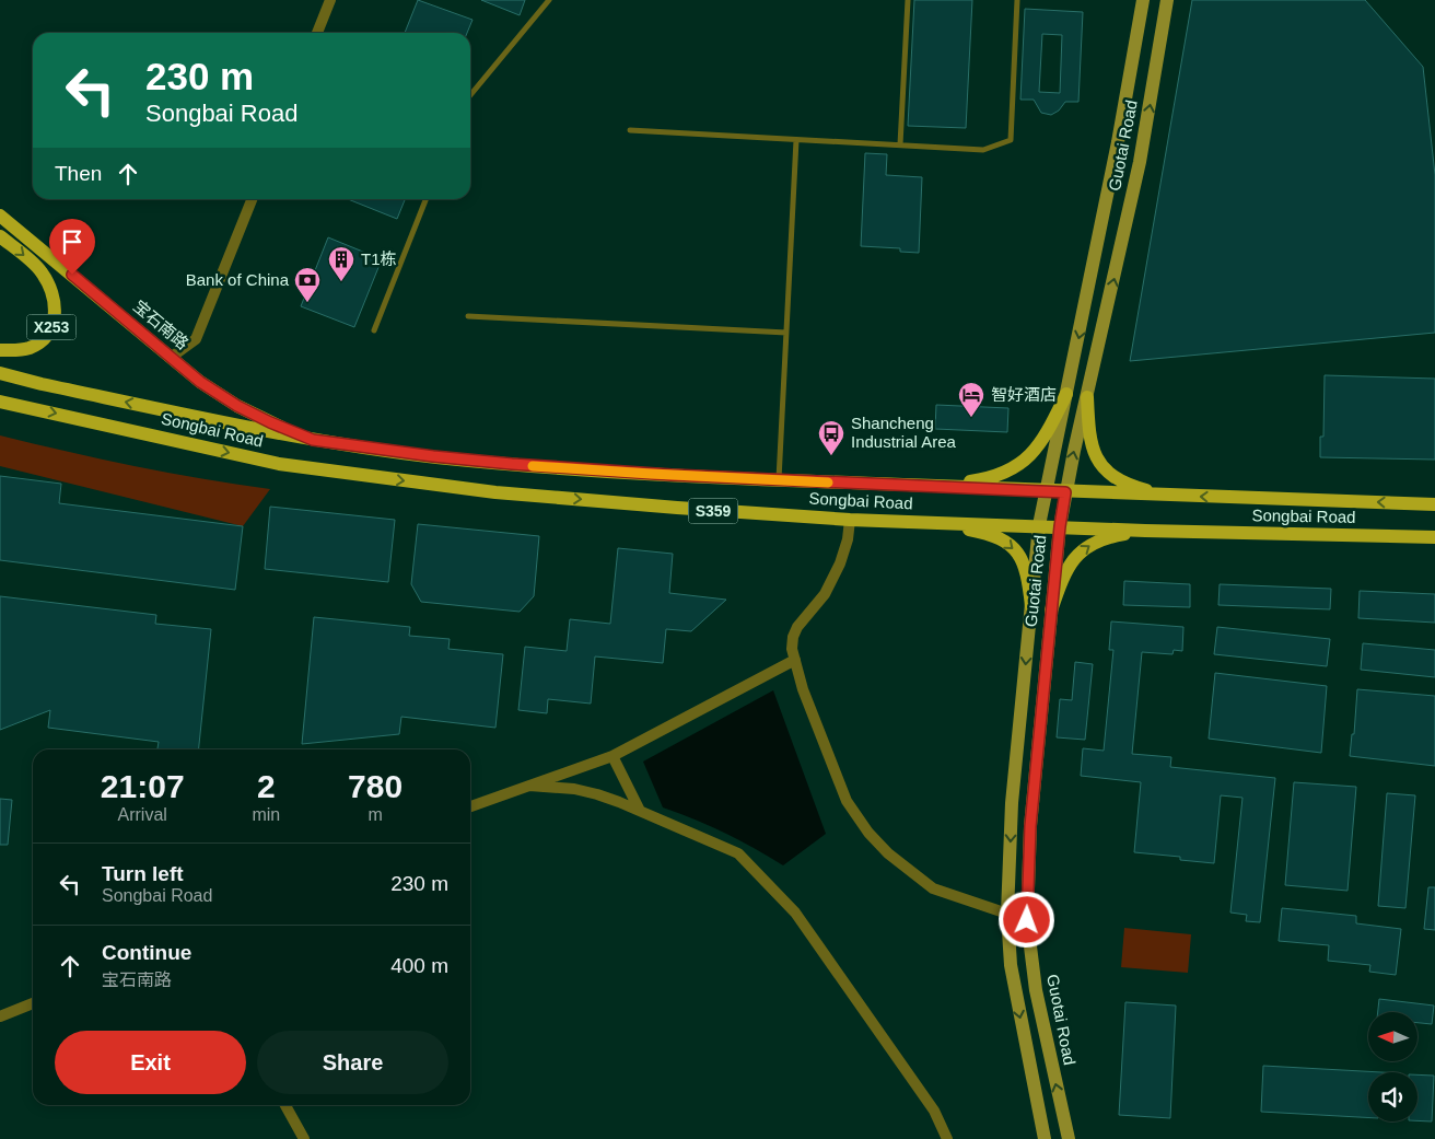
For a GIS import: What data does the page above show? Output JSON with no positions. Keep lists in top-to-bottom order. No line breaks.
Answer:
{"streets":{"main road":["宝石南路","X253","Songbai Road","S359"],"street":["Guotai Road"]},"crossings":[["Guotai Road","Songbai Road"],["宝石南路","Songbai Road"]],"places":{"building":["T1栋"],"bank":["Bank of China"],"hotel":["智好酒店"],"bus stop":["Shancheng Industrial Area"]},"north":"left","page":{"turn":["230 m","Songbai Road"],"then":"Then","eta":["21:07","Arrival","2","min","780","m"],"list":[{"name":"Turn left","note":"Songbai Road","value":"230 m"},{"name":"Continue","note":"宝石南路","value":"400 m"}],"buttons":["Exit","Share"]}}
